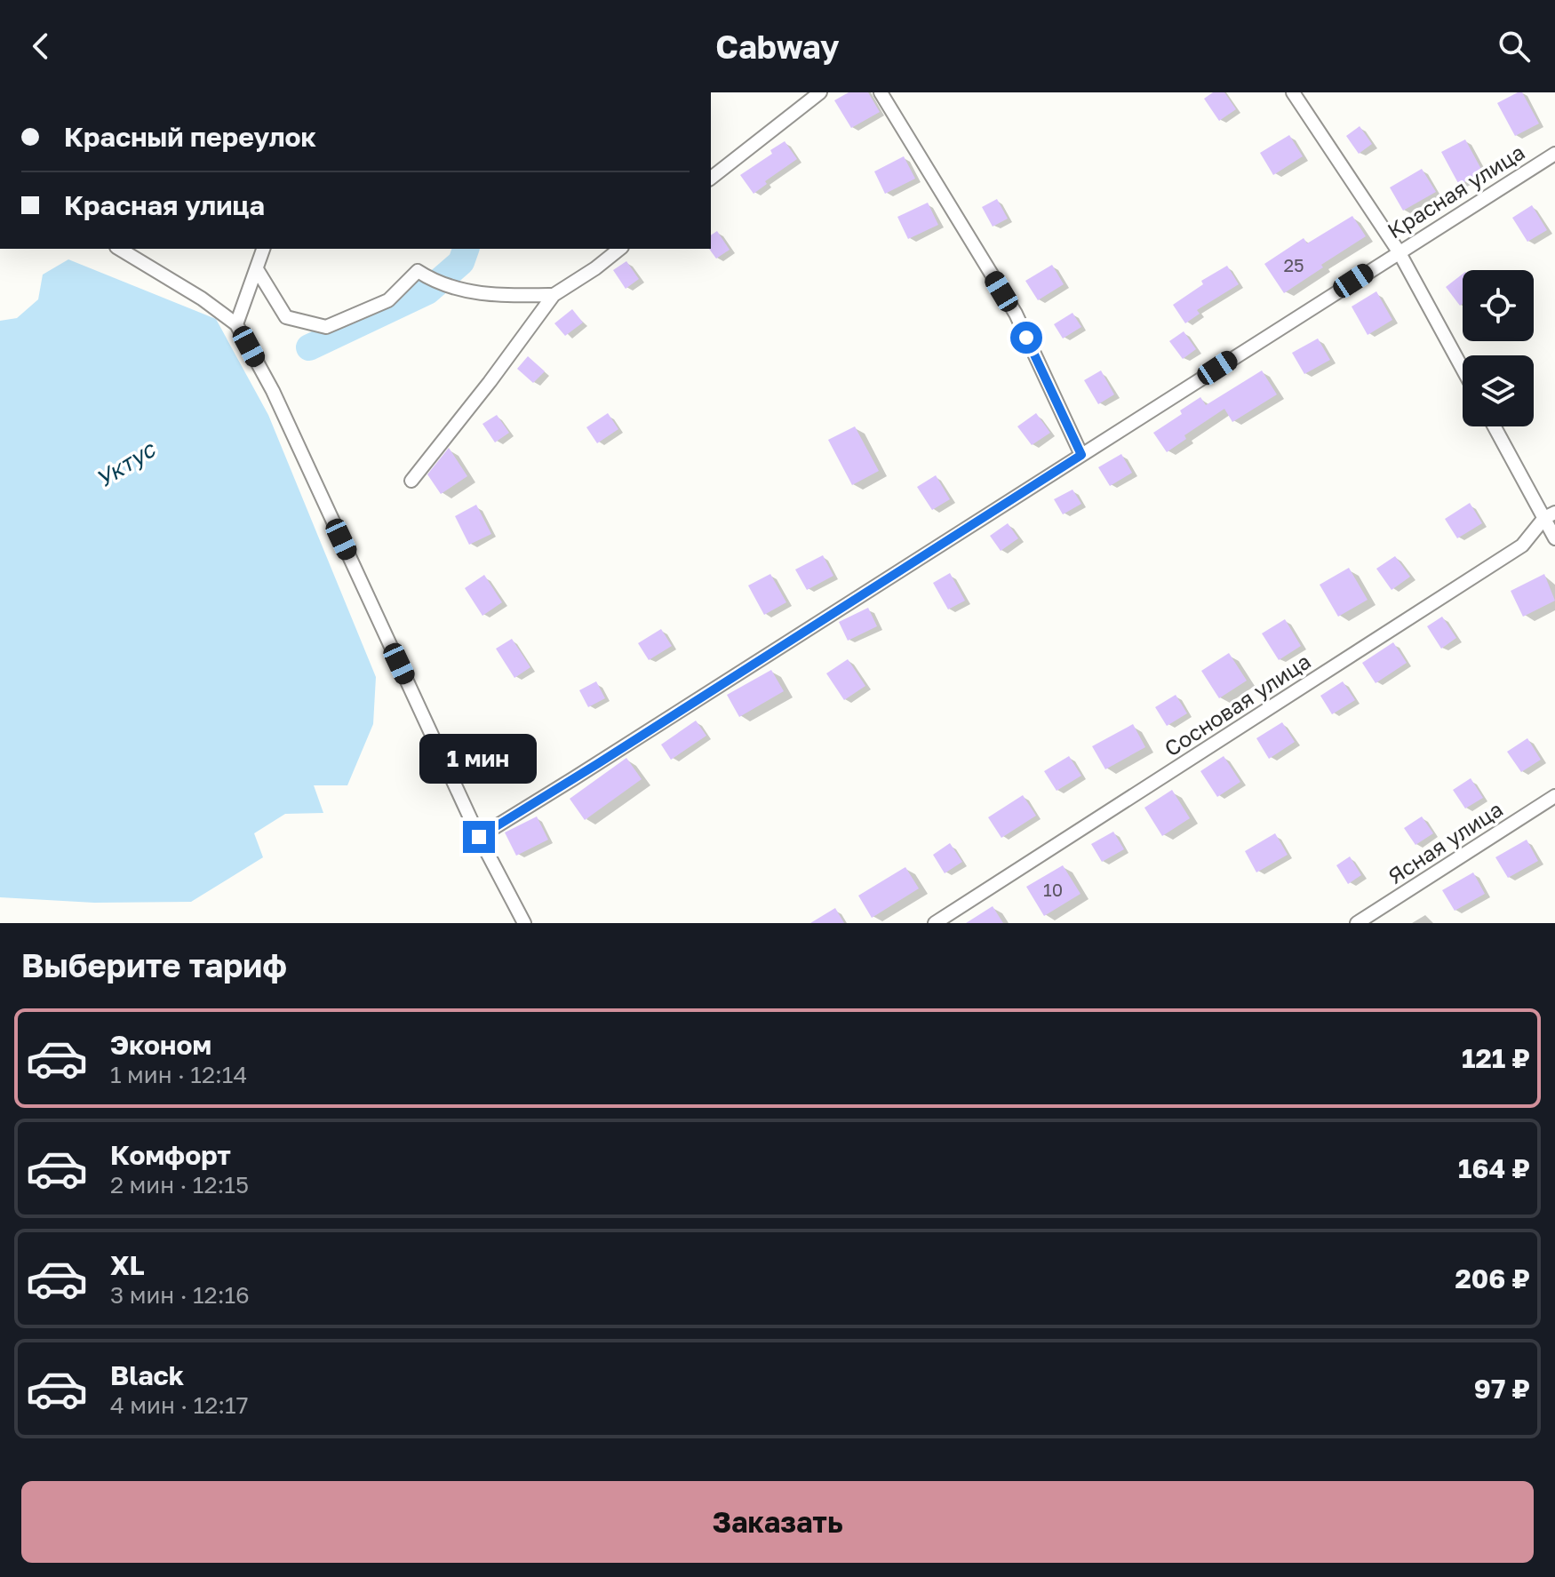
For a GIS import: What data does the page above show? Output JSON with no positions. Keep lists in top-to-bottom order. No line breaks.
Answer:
{"streets":{"street":["Красная улица","Сосновая улица","Ясная улица"]},"water":["Уктус"],"house_numbers":["25","10"],"page":{"header":"Cabway","banner":["Красный переулок","Красная улица"],"bubble":"1 мин","heading":"Выберите тариф","list":[{"name":"Эконом","note":"1 мин · 12:14","value":"121 ₽"},{"name":"Комфорт","note":"2 мин · 12:15","value":"164 ₽"},{"name":"XL","note":"3 мин · 12:16","value":"206 ₽"},{"name":"Black","note":"4 мин · 12:17","value":"97 ₽"}],"buttons":"Заказать"}}
